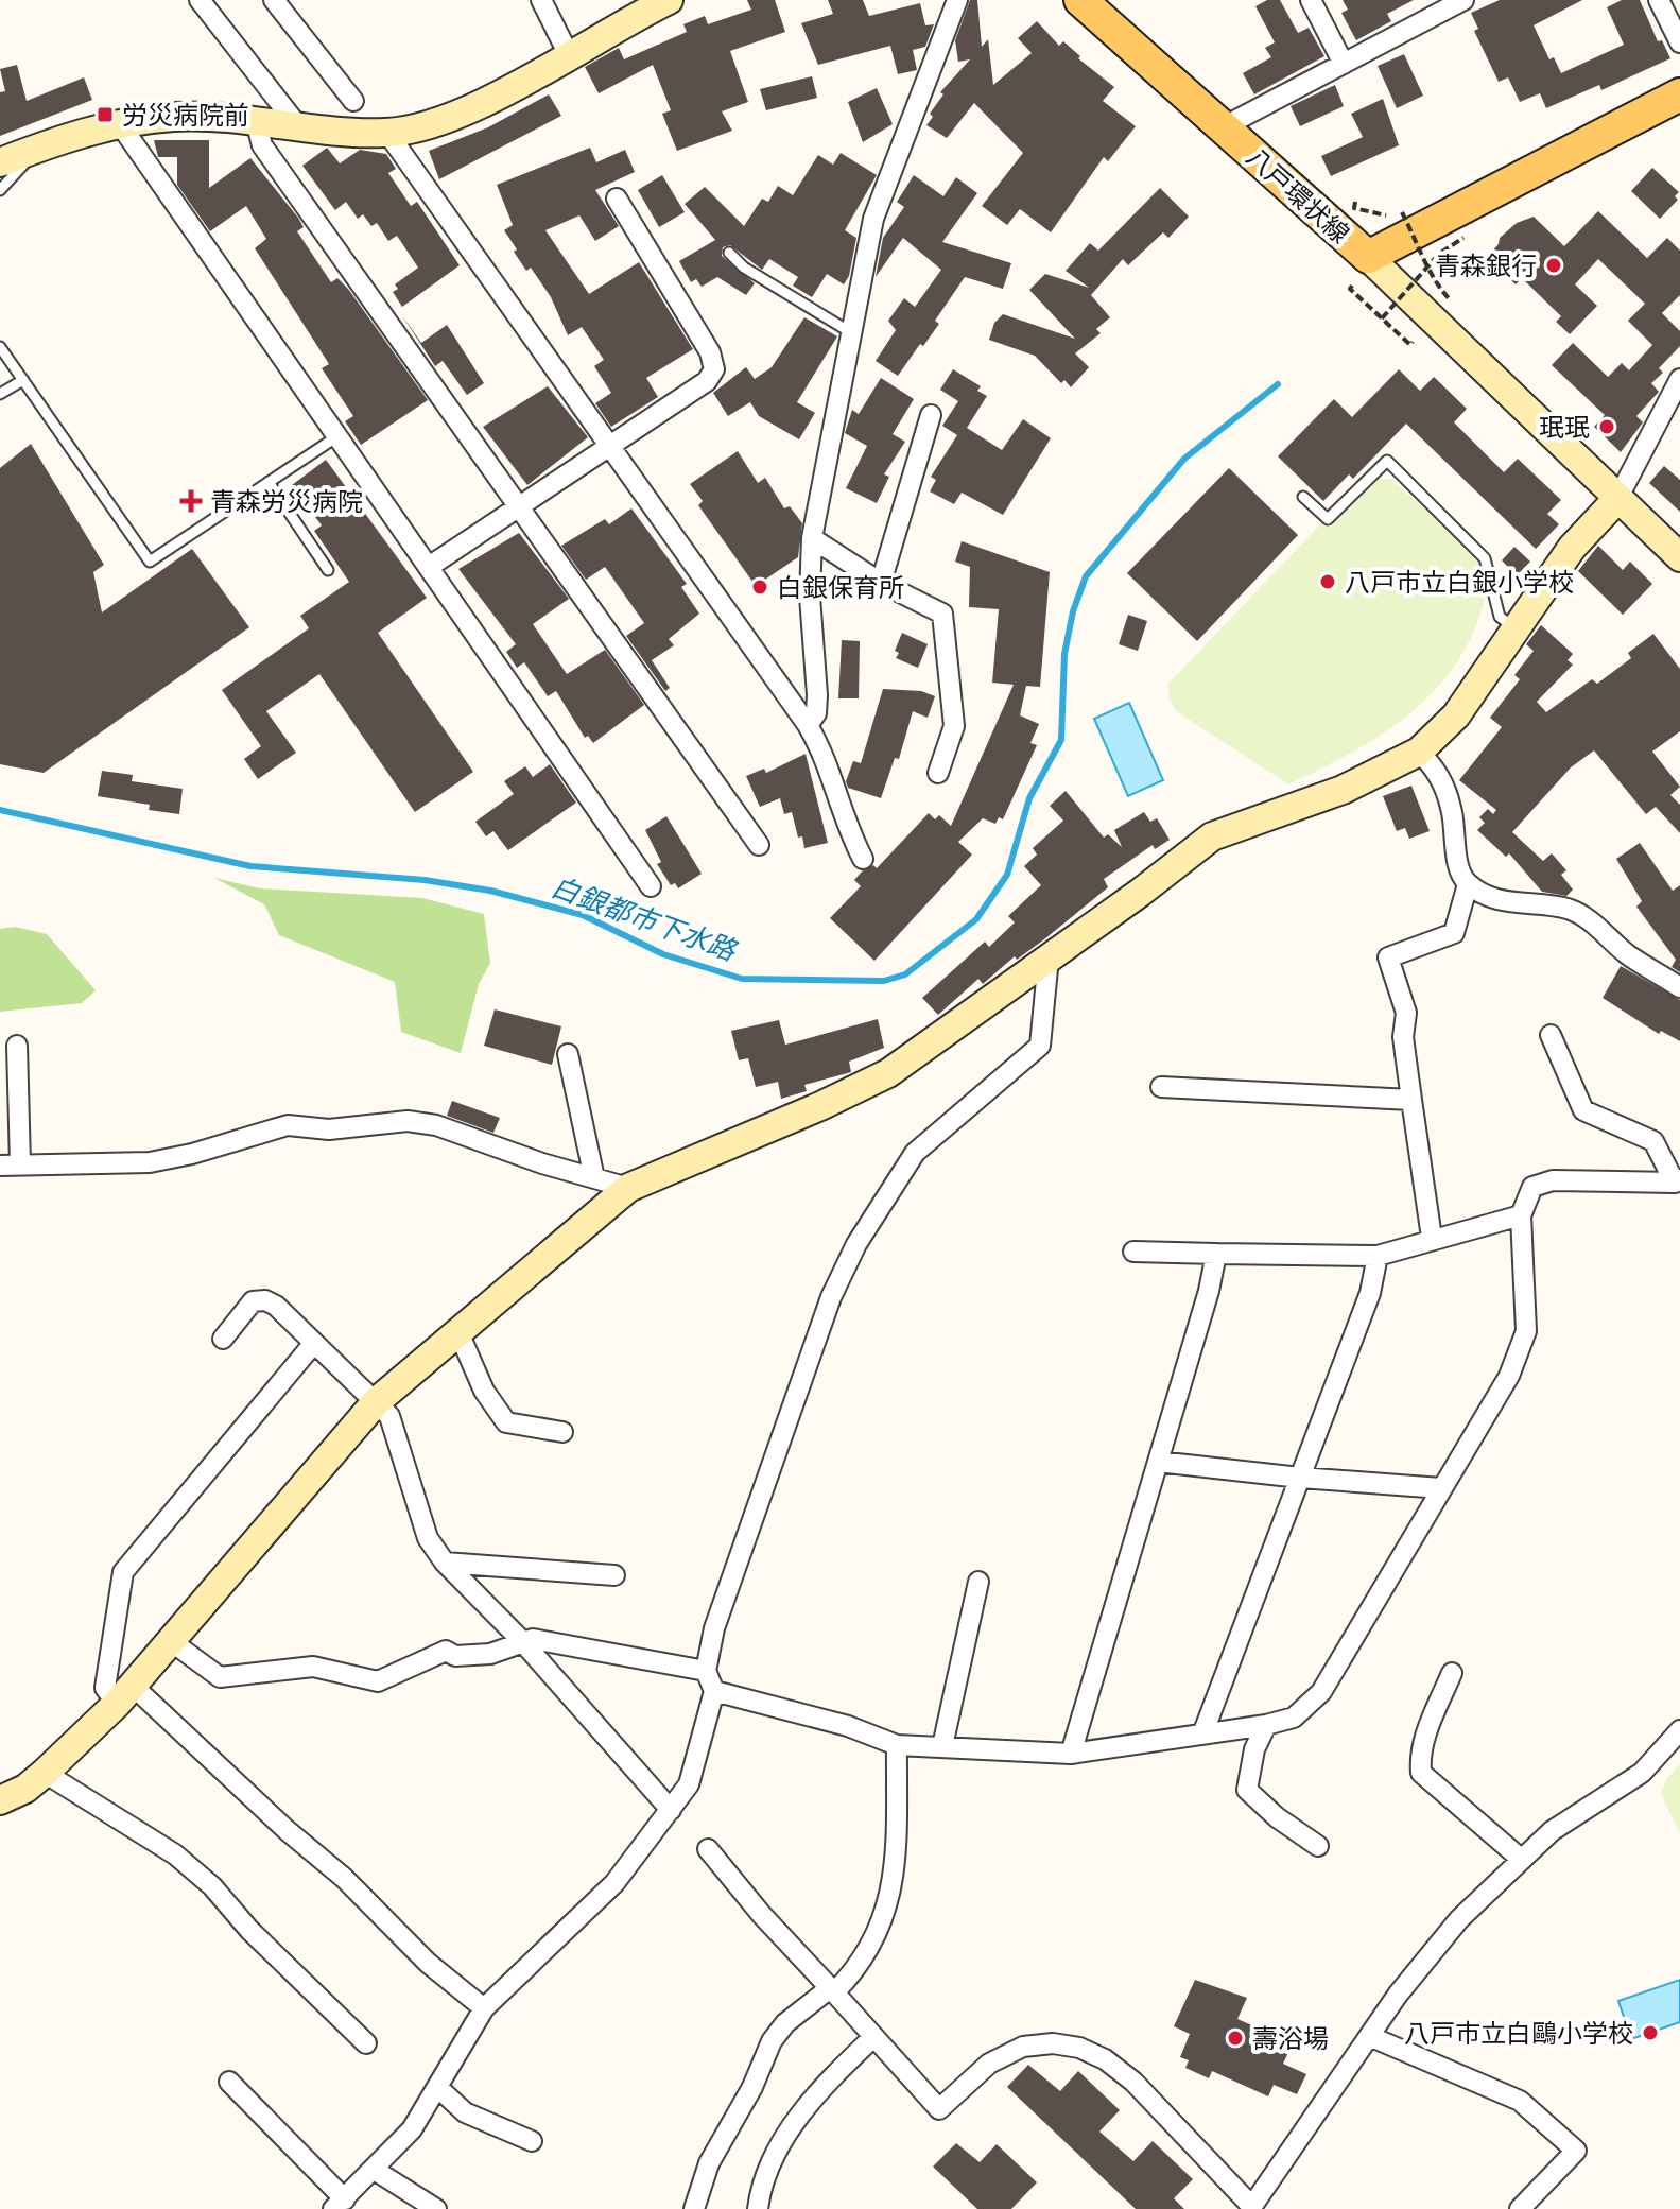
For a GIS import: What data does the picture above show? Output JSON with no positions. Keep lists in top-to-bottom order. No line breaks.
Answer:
{"streets":{"main road":["八戸環状線"]},"water":["白銀都市下水路"],"places":{"transit":["労災病院前"],"other":["青森銀行","珉珉","八戸市立白銀小学校","白銀保育所","八戸市立白鷗小学校","壽浴場"],"health":["青森労災病院"]}}
